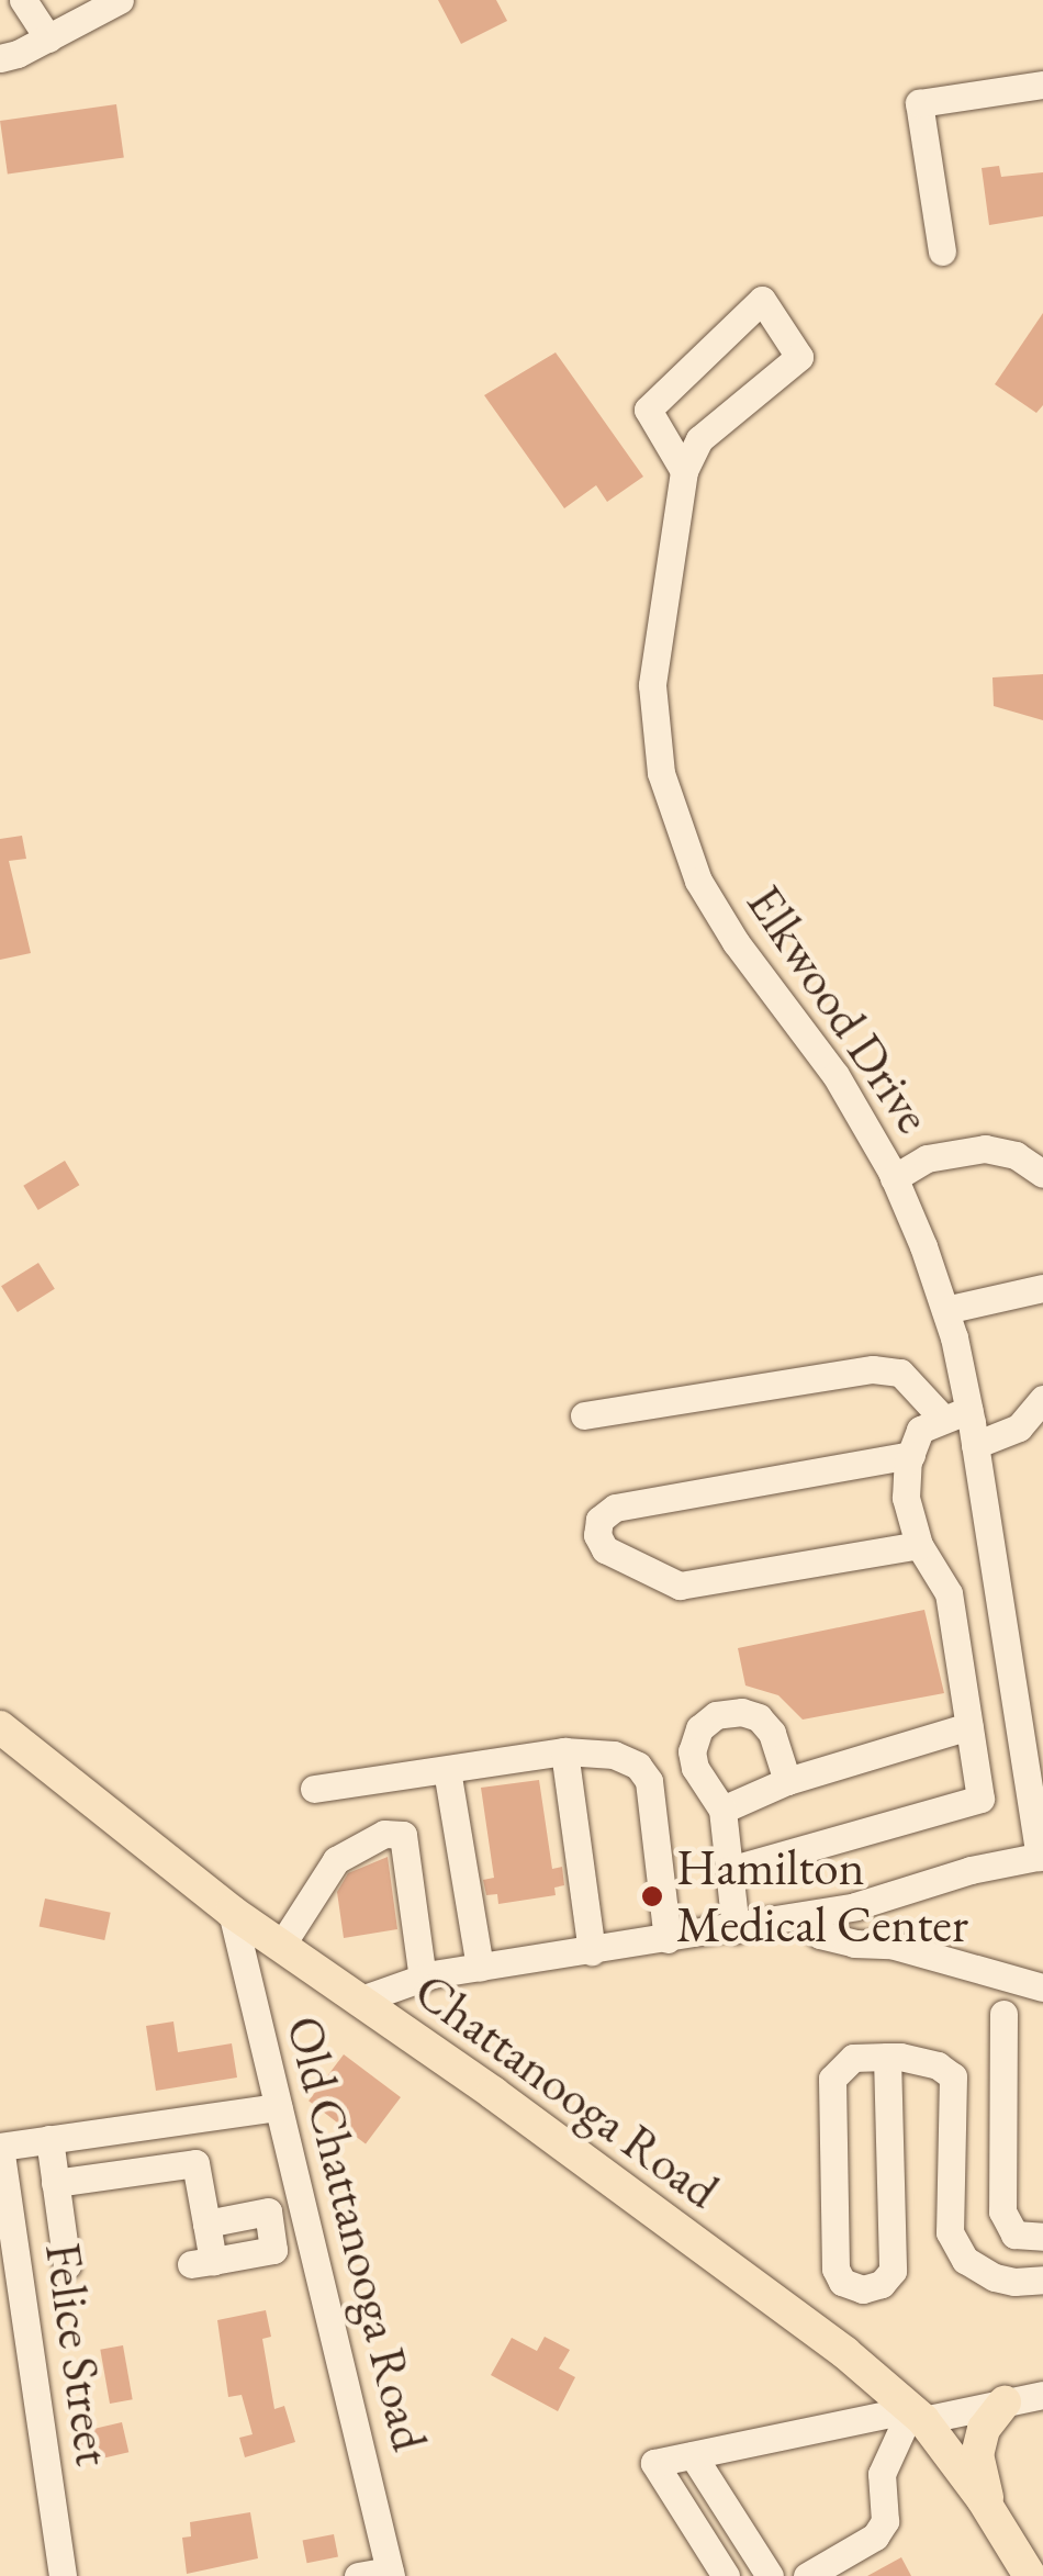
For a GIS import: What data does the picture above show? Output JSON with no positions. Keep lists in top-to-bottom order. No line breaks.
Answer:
{"streets":{"main road":["Chattanooga Road"],"street":["Elkwood Drive","Old Chattanooga Road","Felice Street"]},"crossings":[["Chattanooga Road","Old Chattanooga Road"]],"places":["Hamilton Medical Center"]}
